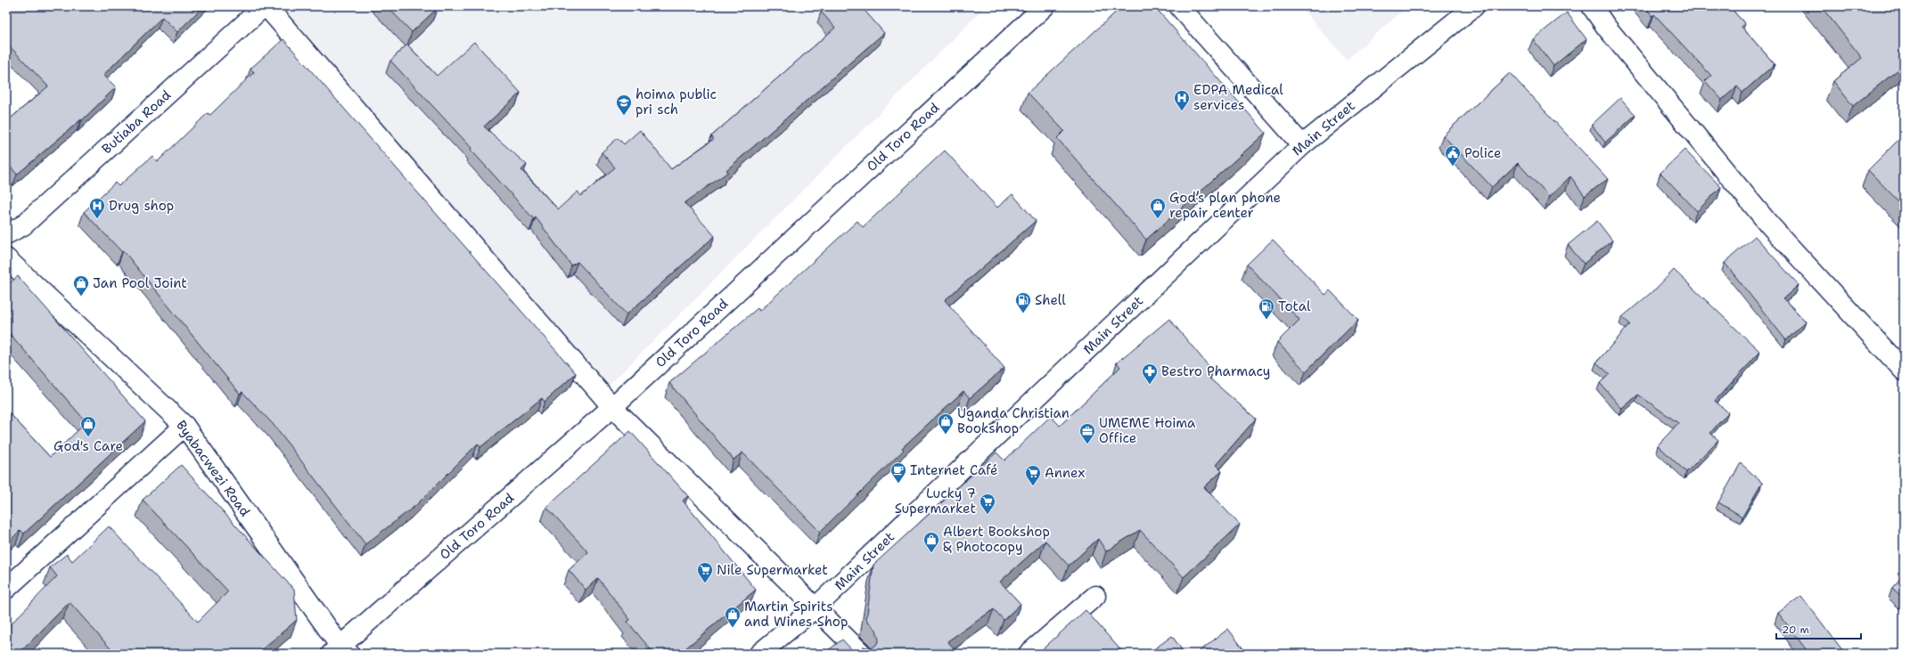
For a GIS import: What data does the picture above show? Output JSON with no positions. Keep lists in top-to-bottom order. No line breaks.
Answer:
{"streets":{"street":["Butiaba Road","Main Street","Old Toro Road","Byabacwezi Road"]},"crossings":[["Old Toro Road","Byabacwezi Road"]],"places":{"hospital":["EDPA Medical services","Drug shop"],"school or university":["hoima public pri sch"],"public building":["Police"],"shop":["God’s plan phone repair center","Jan Pool Joint","Uganda Christian Bookshop","God's Care","Albert Bookshop & Photocopy","Martin Spirits and Wines Shop"],"fuel station":["Shell","Total"],"pharmacy":["Bestro Pharmacy"],"office":["UMEME Hoima Office"],"cafe":["Internet Café"],"supermarket":["Annex","Lucky 7 Supermarket","Nile Supermarket"]},"scale_bar":"20 m"}
